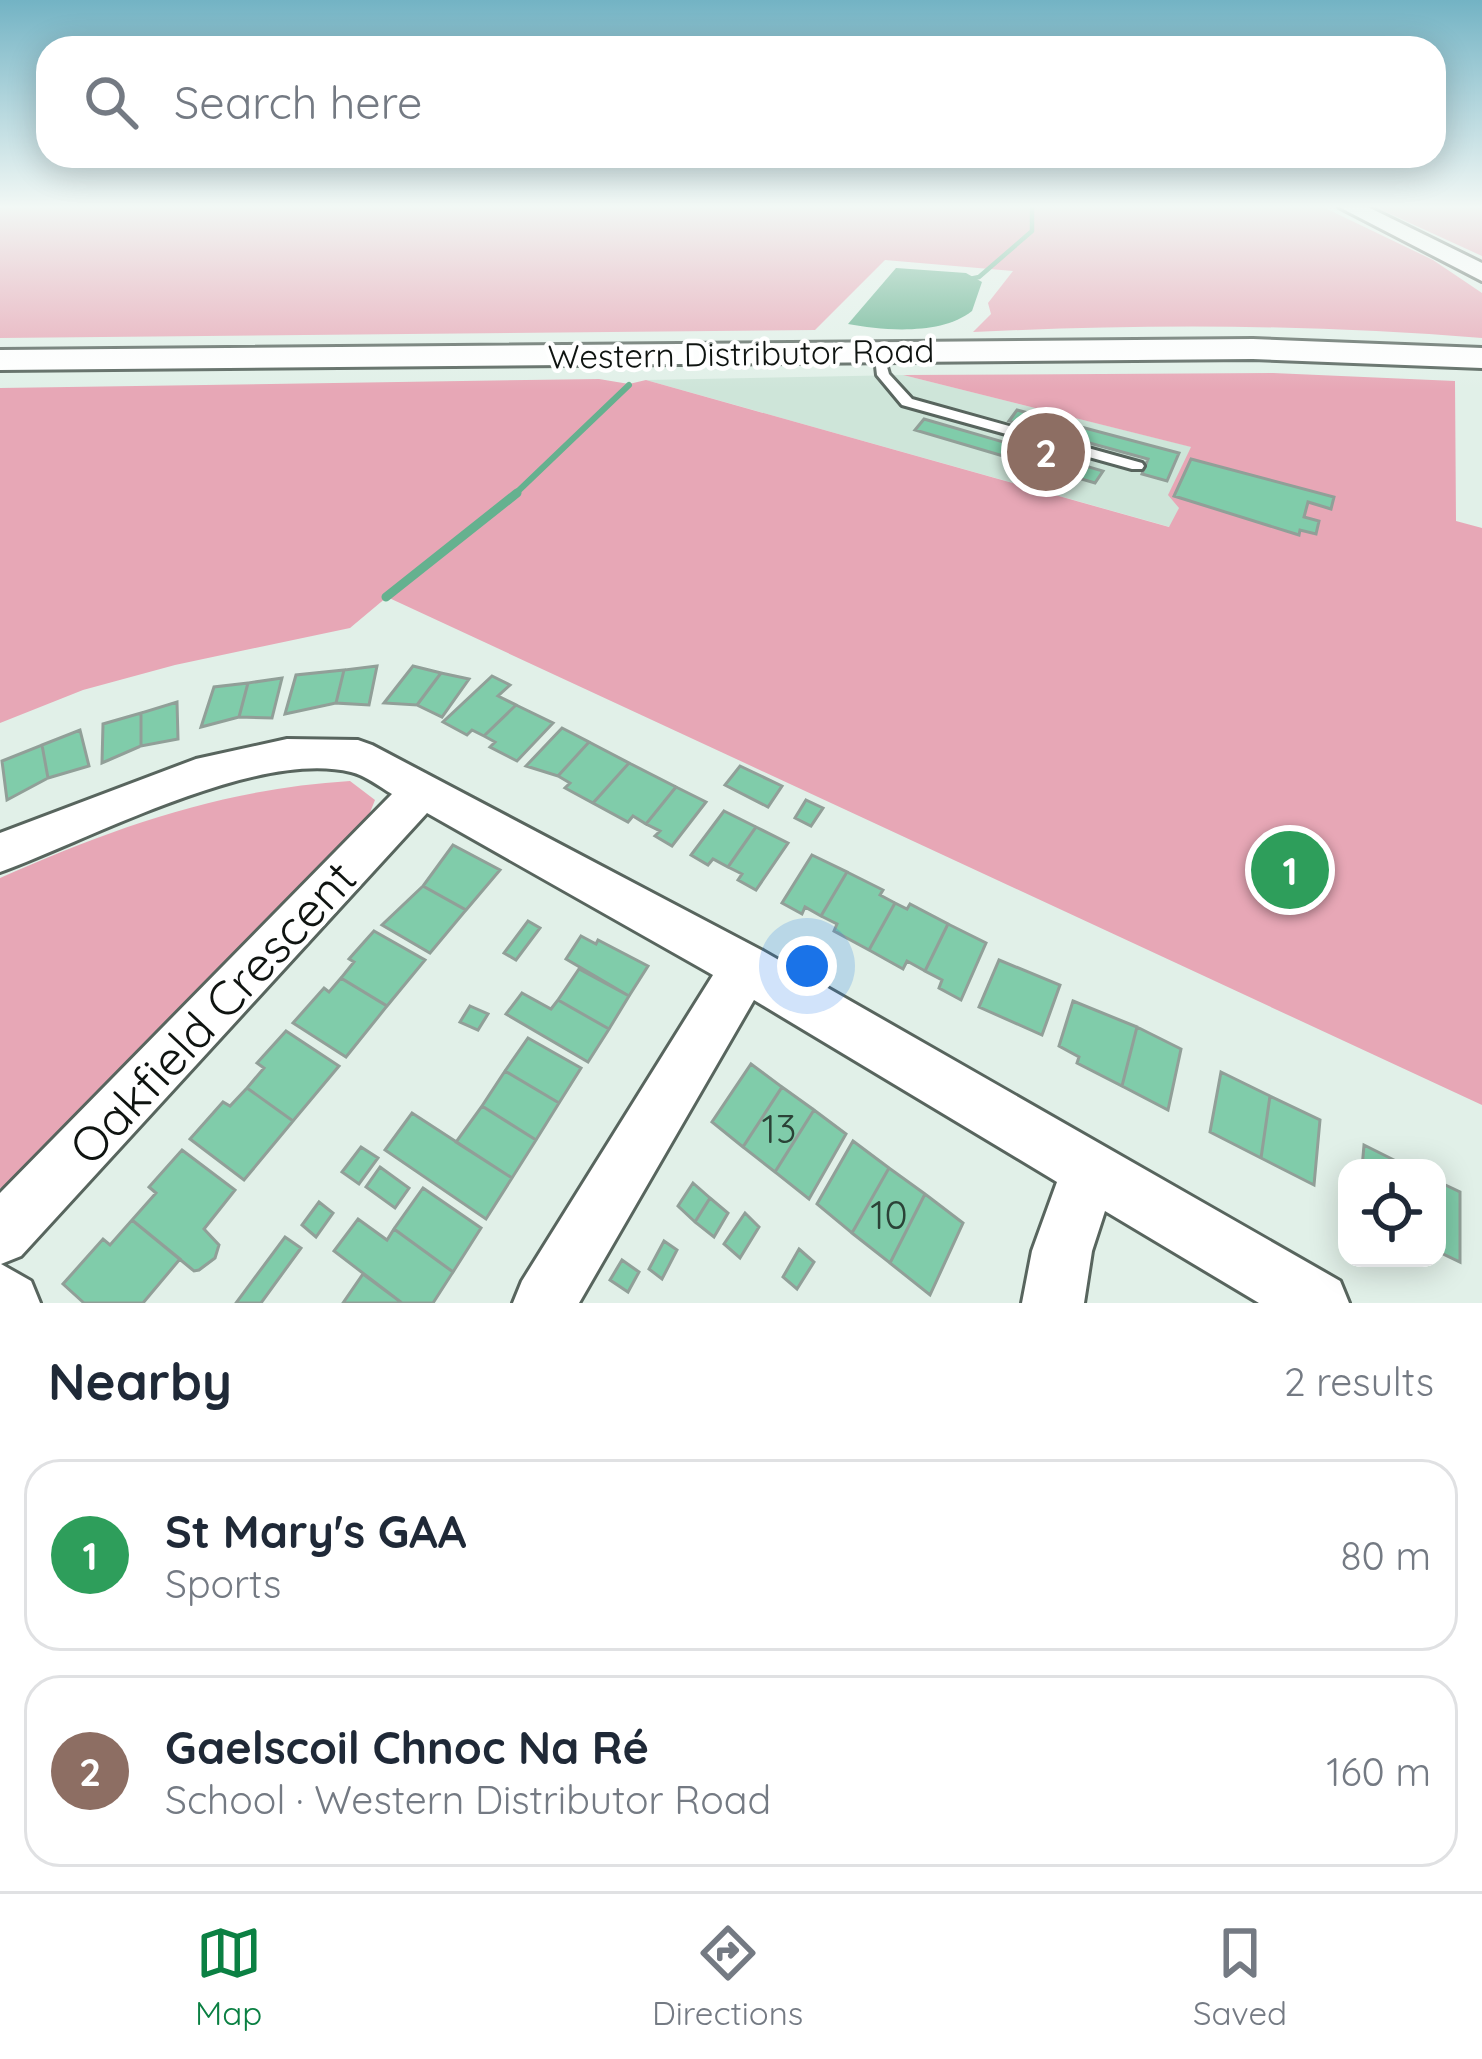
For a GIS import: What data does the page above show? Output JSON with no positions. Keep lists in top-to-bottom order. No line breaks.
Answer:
{"streets":{"main road":["Western Distributor Road"],"street":["Oakfield Crescent"]},"house_numbers":["13","10"],"page":{"search":"Search here","pins":["2","1"],"heading":["Nearby","2 results"],"list":[{"mark":"1","name":"St Mary's GAA","note":"Sports","value":"80 m"},{"mark":"2","name":"Gaelscoil Chnoc Na Ré","note":"School · Western Distributor Road","value":"160 m"}],"nav":["Map","Directions","Saved"]}}
